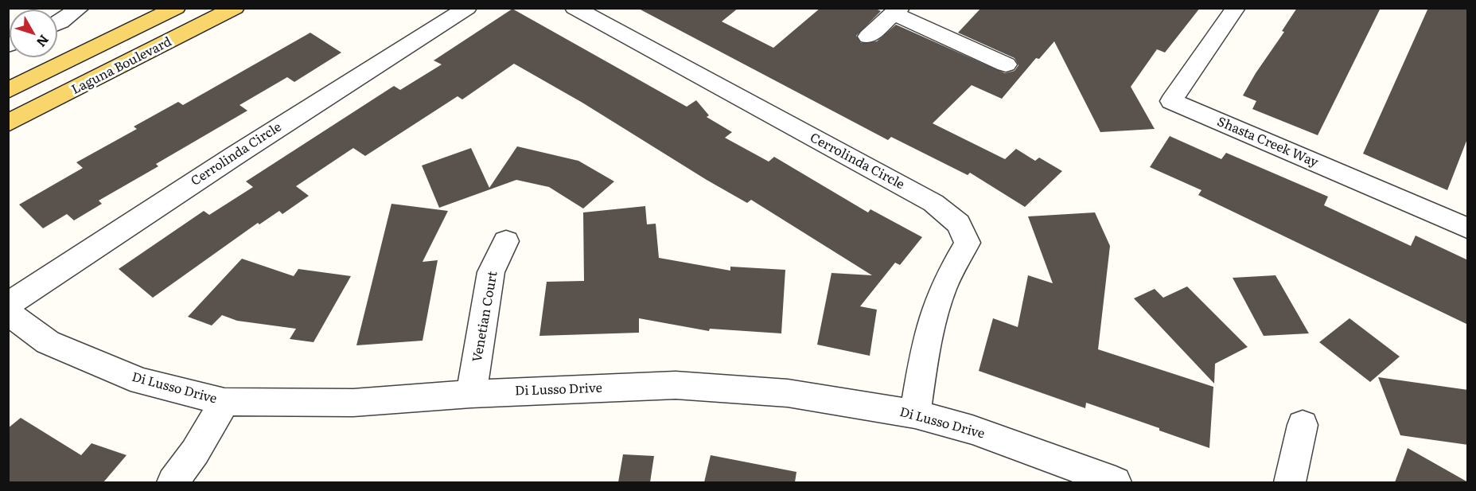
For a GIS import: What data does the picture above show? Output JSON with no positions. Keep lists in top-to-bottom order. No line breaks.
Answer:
{"streets":{"main road":["Laguna Boulevard"],"street":["Shasta Creek Way","Cerrolinda Circle","Venetian Court","Di Lusso Drive"]},"crossings":[["Cerrolinda Circle","Di Lusso Drive"],["Venetian Court","Di Lusso Drive"]],"north":"bottom right"}
